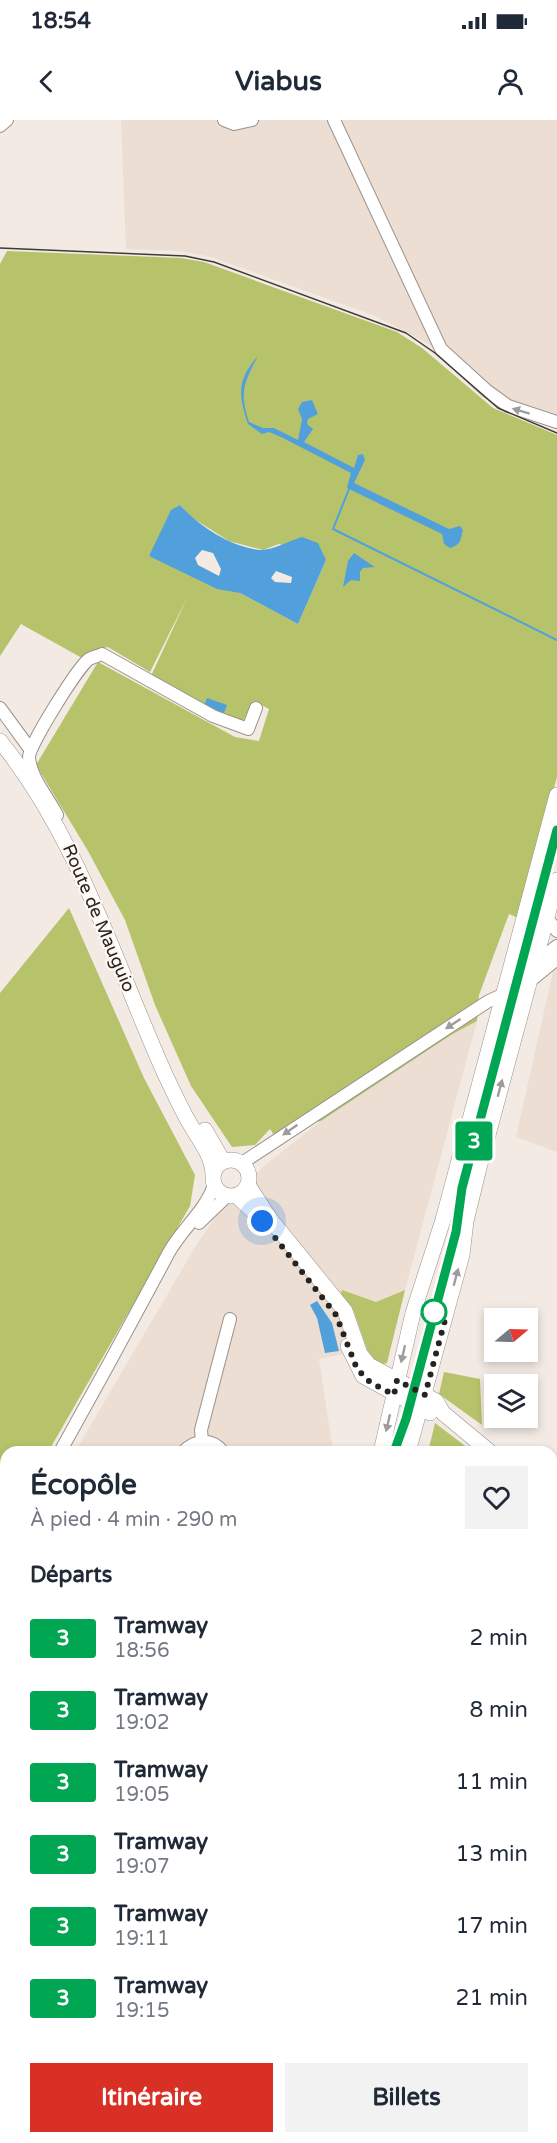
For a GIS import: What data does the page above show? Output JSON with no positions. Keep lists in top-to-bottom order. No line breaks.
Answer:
{"streets":{"main road":["Route de Mauguio"]},"lines":["tram line 3"],"north":"right","page":{"status":"18:54","header":"Viabus","on_map":"3","heading":[["Écopôle","À pied · 4 min · 290 m"],"Départs"],"list":[{"mark":"3","name":"Tramway","note":"18:56","value":"2 min"},{"mark":"3","name":"Tramway","note":"19:02","value":"8 min"},{"mark":"3","name":"Tramway","note":"19:05","value":"11 min"},{"mark":"3","name":"Tramway","note":"19:07","value":"13 min"},{"mark":"3","name":"Tramway","note":"19:11","value":"17 min"},{"mark":"3","name":"Tramway","note":"19:15","value":"21 min"}],"buttons":["Itinéraire","Billets"]}}
